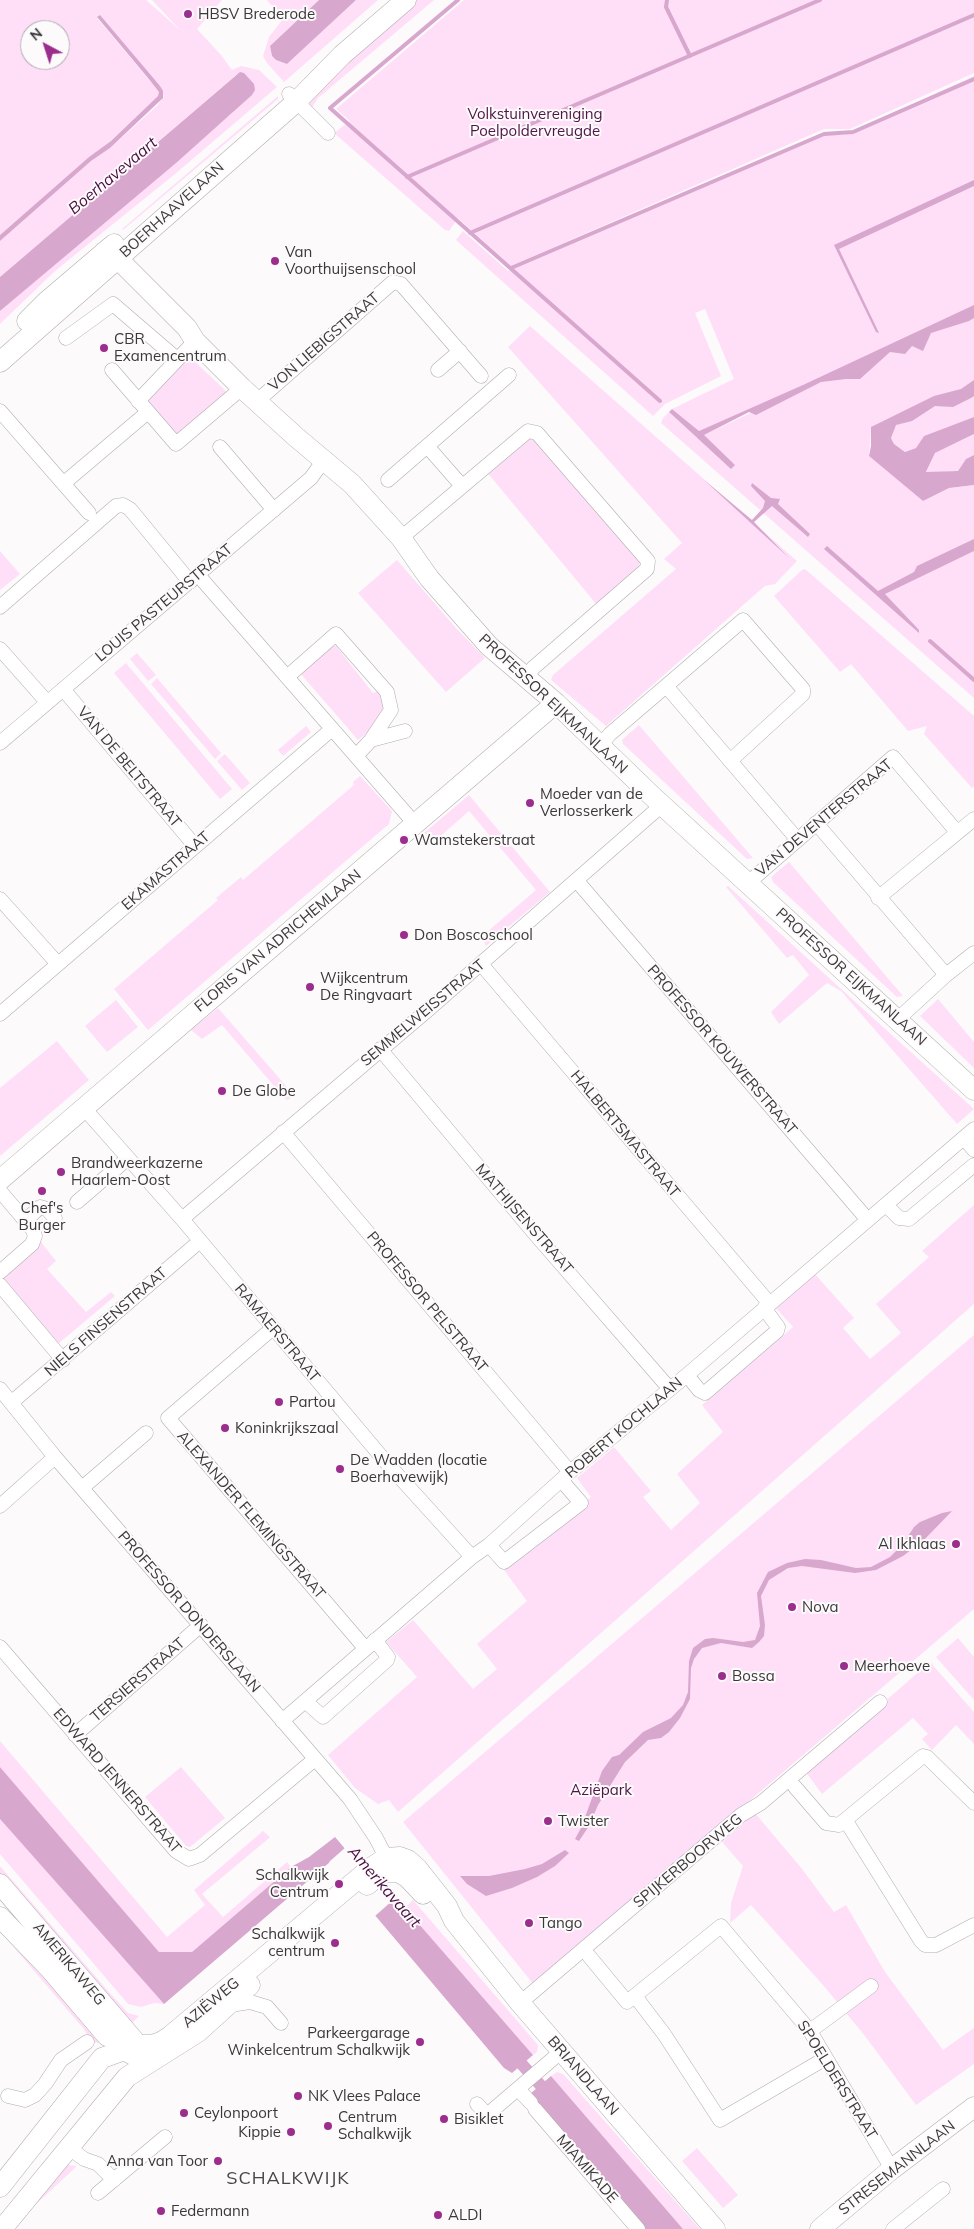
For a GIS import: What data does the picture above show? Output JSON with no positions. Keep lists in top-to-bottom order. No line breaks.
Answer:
{"streets":{"street":["BOERHAAVELAAN","VON LIEBIGSTRAAT","LOUIS PASTEURSTRAAT","PROFESSOR EIJKMANLAAN","VAN DE BELTSTRAAT","VAN DEVENTERSTRAAT","EKAMASTRAAT","FLORIS VAN ADRICHEMLAAN","SEMMELWEISSTRAAT","PROFESSOR KOUWERSTRAAT","HALBERTSMASTRAAT","MATHIJSENSTRAAT","PROFESSOR PELSTRAAT","NIELS FINSENSTRAAT","RAMAERSTRAAT","ROBERT KOCHLAAN","ALEXANDER FLEMINGSTRAAT","PROFESSOR DONDERSLAAN","TERSIERSTRAAT","EDWARD JENNERSTRAAT","SPIJKERBOORWEG","AMERIKAWEG","AZIËWEG","BRIANDLAAN","SPOELDERSTRAAT","STRESEMANNLAAN","MIAMIKADE"]},"crossings":[["BOERHAAVELAAN","PROFESSOR EIJKMANLAAN"],["VON LIEBIGSTRAAT","PROFESSOR EIJKMANLAAN"],["LOUIS PASTEURSTRAAT","PROFESSOR EIJKMANLAAN"],["LOUIS PASTEURSTRAAT","VAN DE BELTSTRAAT"],["PROFESSOR EIJKMANLAAN","VAN DEVENTERSTRAAT"],["PROFESSOR EIJKMANLAAN","FLORIS VAN ADRICHEMLAAN"],["PROFESSOR EIJKMANLAAN","SEMMELWEISSTRAAT"],["VAN DE BELTSTRAAT","EKAMASTRAAT"],["FLORIS VAN ADRICHEMLAAN","RAMAERSTRAAT"],["SEMMELWEISSTRAAT","PROFESSOR KOUWERSTRAAT"],["SEMMELWEISSTRAAT","HALBERTSMASTRAAT"],["SEMMELWEISSTRAAT","MATHIJSENSTRAAT"],["SEMMELWEISSTRAAT","PROFESSOR PELSTRAAT"],["SEMMELWEISSTRAAT","RAMAERSTRAAT"],["PROFESSOR KOUWERSTRAAT","ROBERT KOCHLAAN"],["HALBERTSMASTRAAT","ROBERT KOCHLAAN"],["MATHIJSENSTRAAT","ROBERT KOCHLAAN"],["PROFESSOR PELSTRAAT","ROBERT KOCHLAAN"],["NIELS FINSENSTRAAT","RAMAERSTRAAT"],["NIELS FINSENSTRAAT","PROFESSOR DONDERSLAAN"],["RAMAERSTRAAT","ROBERT KOCHLAAN"],["RAMAERSTRAAT","ALEXANDER FLEMINGSTRAAT"],["ROBERT KOCHLAAN","ALEXANDER FLEMINGSTRAAT"],["ROBERT KOCHLAAN","PROFESSOR DONDERSLAAN"],["PROFESSOR DONDERSLAAN","TERSIERSTRAAT"],["PROFESSOR DONDERSLAAN","EDWARD JENNERSTRAAT"],["PROFESSOR DONDERSLAAN","AZIËWEG"],["PROFESSOR DONDERSLAAN","BRIANDLAAN"],["TERSIERSTRAAT","EDWARD JENNERSTRAAT"],["SPIJKERBOORWEG","BRIANDLAAN"],["AMERIKAWEG","AZIËWEG"],["AZIËWEG","BRIANDLAAN"],["SPOELDERSTRAAT","STRESEMANNLAAN"]],"districts":["SCHALKWIJK"],"water":["Boerhavevaart","Amerikavaart"],"parks":["Volkstuinvereniging Poelpoldervreugde","Aziëpark"],"places":["HBSV Brederode","Van Voorthuijsenschool","CBR Examencentrum","Moeder van de Verlosserkerk","Wamstekerstraat","Don Boscoschool","Wijkcentrum De Ringvaart","De Globe","Brandweerkazerne Haarlem-Oost","Chef's Burger","Partou","Koninkrijkszaal","De Wadden (locatie Boerhavewijk)","Al Ikhlaas","Nova","Meerhoeve","Bossa","Twister","Schalkwijk Centrum","Tango","Schalkwijk centrum","Parkeergarage Winkelcentrum Schalkwijk","NK Vlees Palace","Ceylonpoort","Bisiklet","Centrum Schalkwijk","Kippie","Anna van Toor","Federmann","ALDI"],"north":"top left"}
